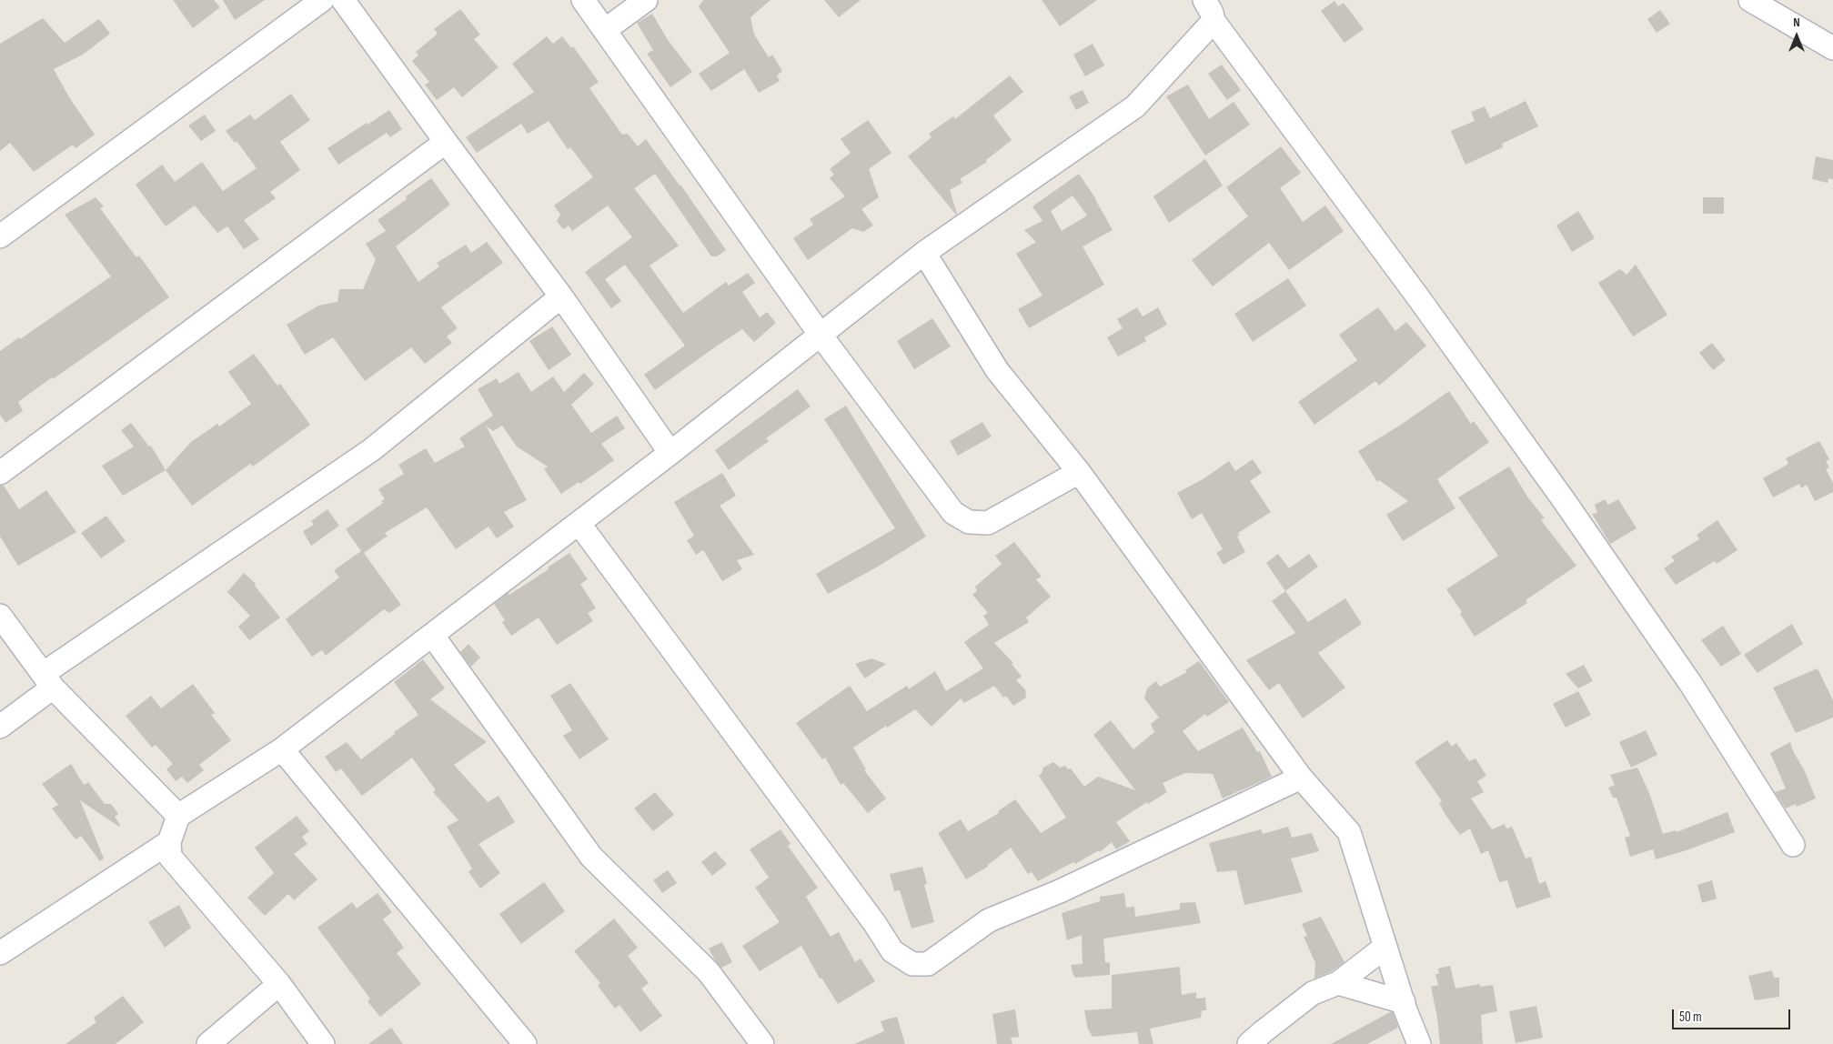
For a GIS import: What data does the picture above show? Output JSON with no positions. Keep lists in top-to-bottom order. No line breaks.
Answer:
{"scale_bar":"50 m","north":"top"}
